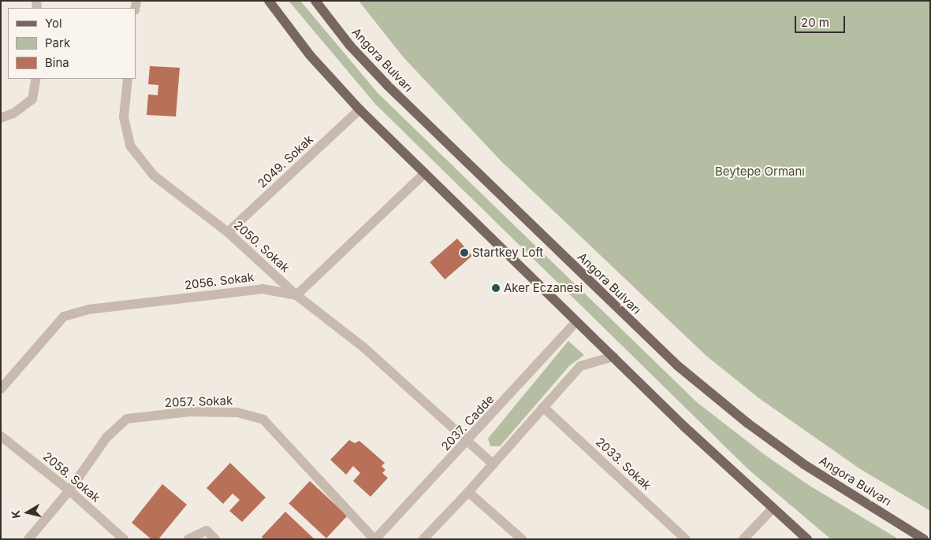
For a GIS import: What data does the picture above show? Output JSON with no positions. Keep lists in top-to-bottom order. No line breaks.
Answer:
{"streets":{"main road":["Angora Bulvarı"],"street":["2049. Sokak","2050. Sokak","2056. Sokak","2057. Sokak","2037. Cadde","2033. Sokak","2058. Sokak"]},"crossings":[["2049. Sokak","2050. Sokak"],["2050. Sokak","2056. Sokak"],["2056. Sokak","2037. Cadde"],["2057. Sokak","2037. Cadde"],["2057. Sokak","2058. Sokak"]],"parks":["Beytepe Ormanı"],"places":["Startkey Loft","Aker Eczanesi"],"legend":["Yol","Park","Bina"],"scale_bar":"20 m","north":"left"}
